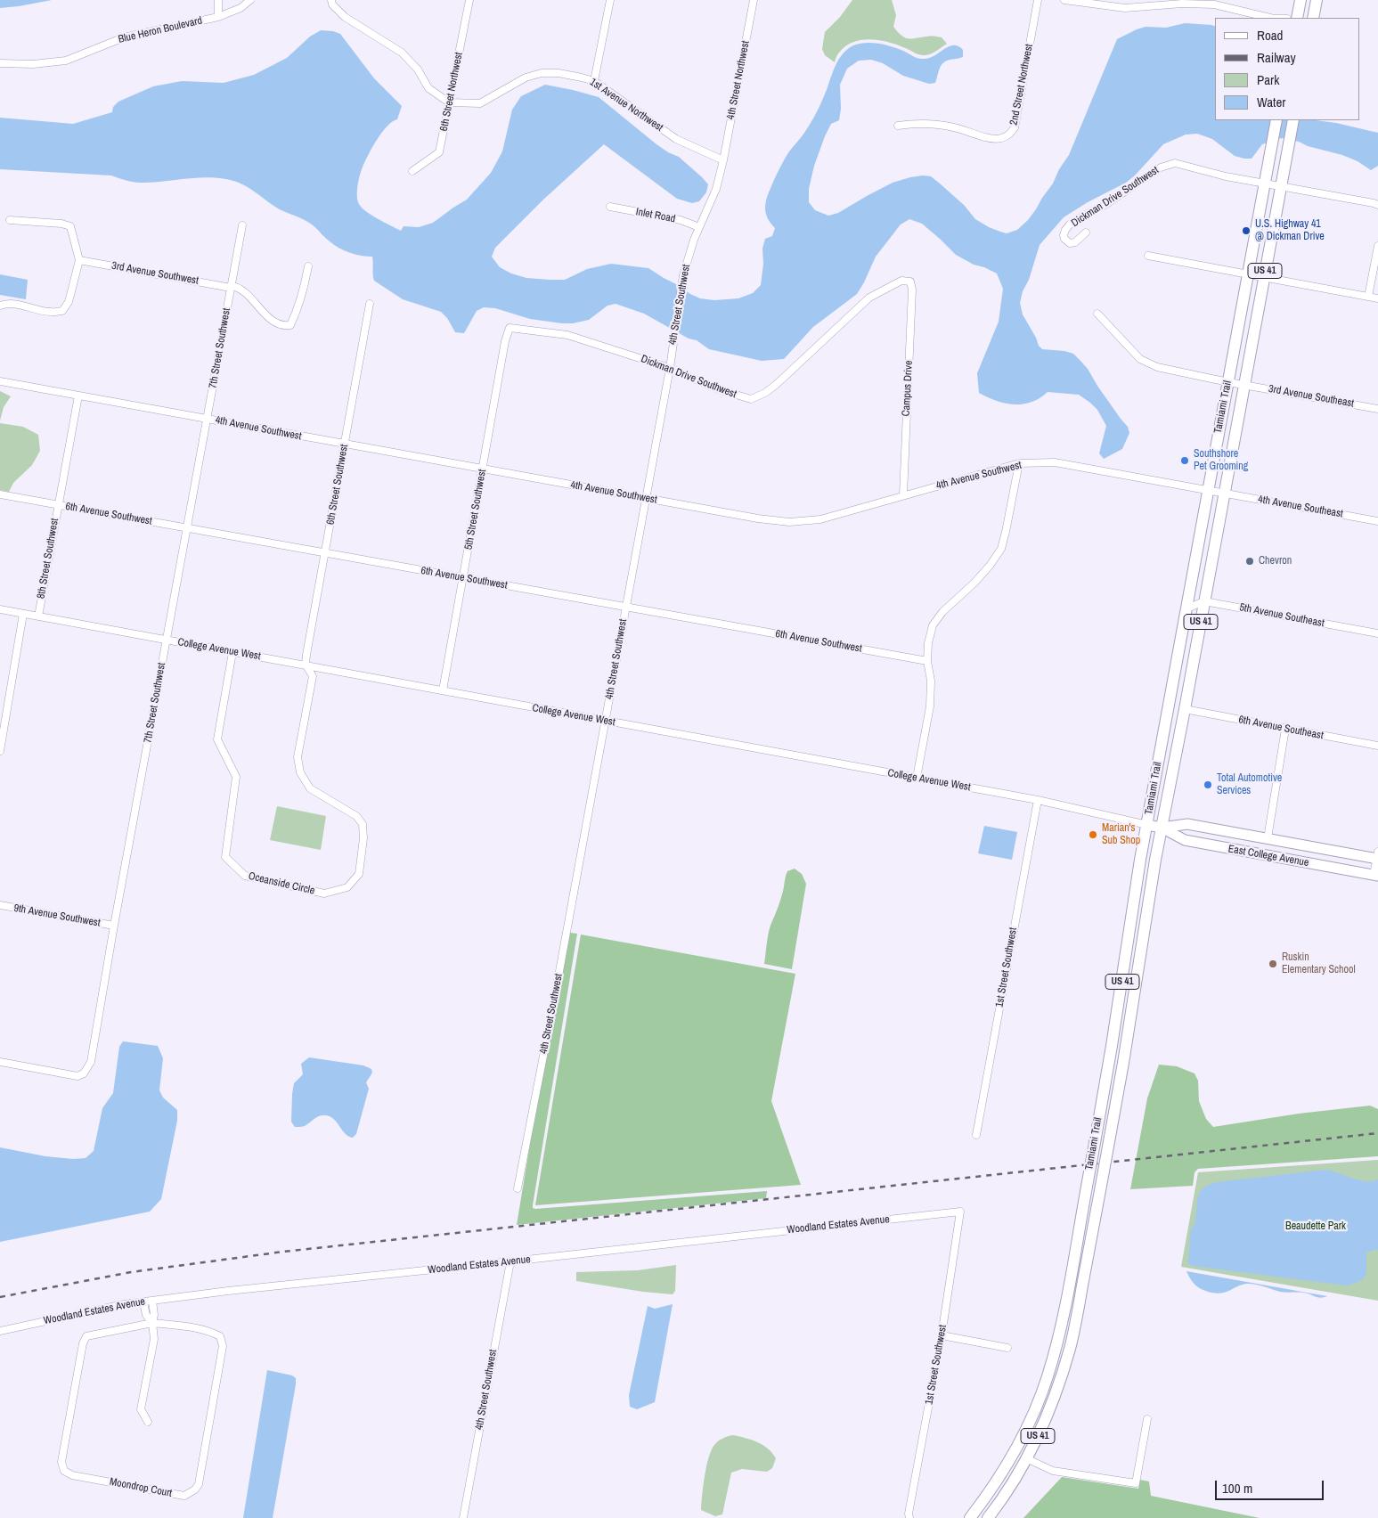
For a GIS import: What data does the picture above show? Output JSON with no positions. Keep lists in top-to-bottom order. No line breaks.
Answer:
{"streets":{"main road":["US 41","Tamiami Trail","East College Avenue"],"street":["Blue Heron Boulevard","4th Street Northwest","2nd Street Northwest","6th Street Northwest","1st Avenue Northwest","Dickman Drive Southwest","Inlet Road","3rd Avenue Southwest","4th Street Southwest","7th Street Southwest","Campus Drive","3rd Avenue Southeast","4th Avenue Southwest","6th Street Southwest","4th Avenue Southeast","5th Street Southwest","6th Avenue Southwest","8th Street Southwest","5th Avenue Southeast","College Avenue West","6th Avenue Southeast","Oceanside Circle","9th Avenue Southwest","1st Street Southwest","Woodland Estates Avenue","Moondrop Court"]},"crossings":[["4th Street Northwest","1st Avenue Northwest"],["4th Street Northwest","4th Street Southwest"],["6th Street Northwest","1st Avenue Northwest"],["1st Avenue Northwest","4th Street Southwest"],["Dickman Drive Southwest","4th Street Southwest"],["Dickman Drive Southwest","Campus Drive"],["Dickman Drive Southwest","Tamiami Trail"],["Dickman Drive Southwest","5th Street Southwest"],["Inlet Road","4th Street Southwest"],["3rd Avenue Southwest","7th Street Southwest"],["4th Street Southwest","4th Avenue Southwest"],["4th Street Southwest","6th Avenue Southwest"],["4th Street Southwest","College Avenue West"],["4th Street Southwest","Woodland Estates Avenue"],["7th Street Southwest","4th Avenue Southwest"],["7th Street Southwest","6th Avenue Southwest"],["7th Street Southwest","College Avenue West"],["7th Street Southwest","9th Avenue Southwest"],["Campus Drive","4th Avenue Southwest"],["3rd Avenue Southeast","Tamiami Trail"],["Tamiami Trail","4th Avenue Southwest"],["Tamiami Trail","4th Avenue Southeast"],["Tamiami Trail","5th Avenue Southeast"],["Tamiami Trail","College Avenue West"],["Tamiami Trail","6th Avenue Southeast"],["Tamiami Trail","East College Avenue"],["4th Avenue Southwest","6th Street Southwest"],["4th Avenue Southwest","4th Avenue Southeast"],["4th Avenue Southwest","5th Street Southwest"],["4th Avenue Southwest","8th Street Southwest"],["6th Street Southwest","6th Avenue Southwest"],["6th Street Southwest","College Avenue West"],["6th Street Southwest","Oceanside Circle"],["5th Street Southwest","6th Avenue Southwest"],["5th Street Southwest","College Avenue West"],["6th Avenue Southwest","8th Street Southwest"],["8th Street Southwest","College Avenue West"],["College Avenue West","East College Avenue"],["College Avenue West","Oceanside Circle"],["College Avenue West","1st Street Southwest"],["1st Street Southwest","Woodland Estates Avenue"]],"parks":["Beaudette Park"],"places":["U.S. Highway 41 @ Dickman Drive","Southshore Pet Grooming","Chevron","Total Automotive Services","Marian's Sub Shop","Ruskin Elementary School"],"legend":["Road","Railway","Park","Water"],"scale_bar":"100 m"}
